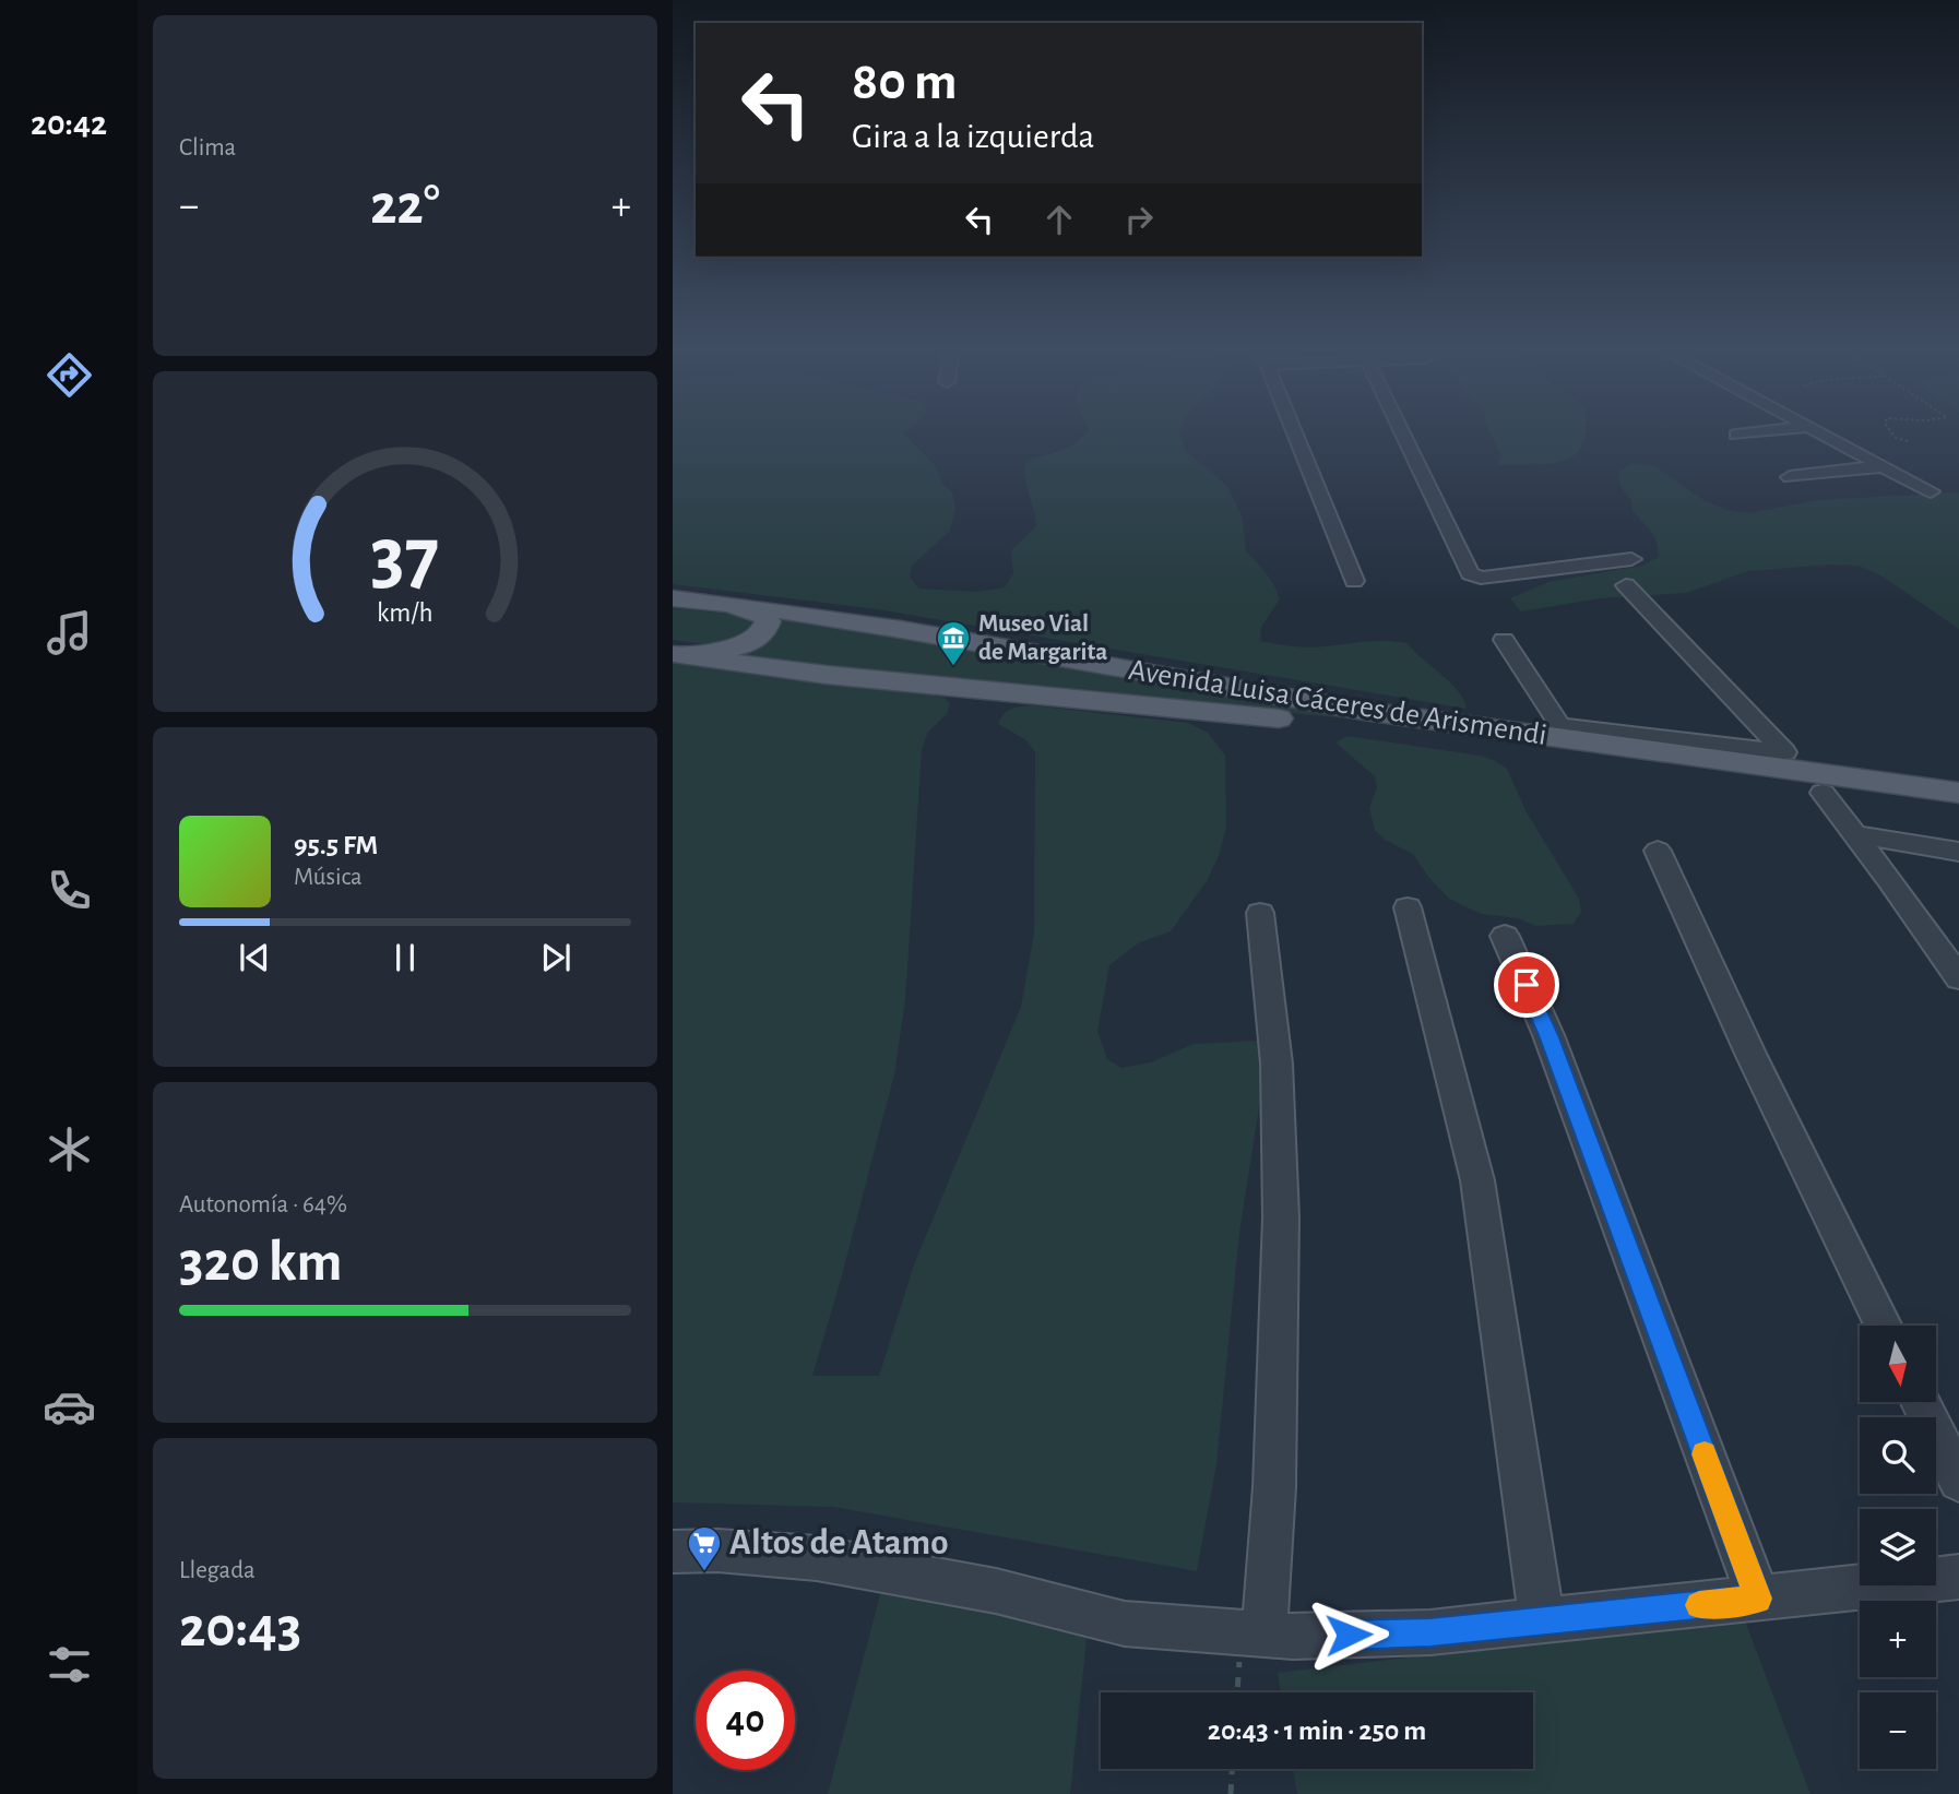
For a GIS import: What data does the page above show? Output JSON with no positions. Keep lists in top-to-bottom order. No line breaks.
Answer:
{"streets":{"main road":["Avenida Luisa Cáceres de Arismendi"]},"places":{"museum":["Museo Vial de Margarita"],"supermarket":["Altos de Atamo"]},"north":"bottom","page":{"tabs":"20:42","tile":["Clima",["Autonomía · 64%","320 km"],["Llegada","20:43"]],"turn":["80 m","Gira a la izquierda"],"heat":["−","22°","+"],"song":["95.5 FM","Música"],"map_buttons":["+","−"],"limit":"40","trip":"20:43 · 1 min · 250 m","gauge":["37","km/h"]}}
